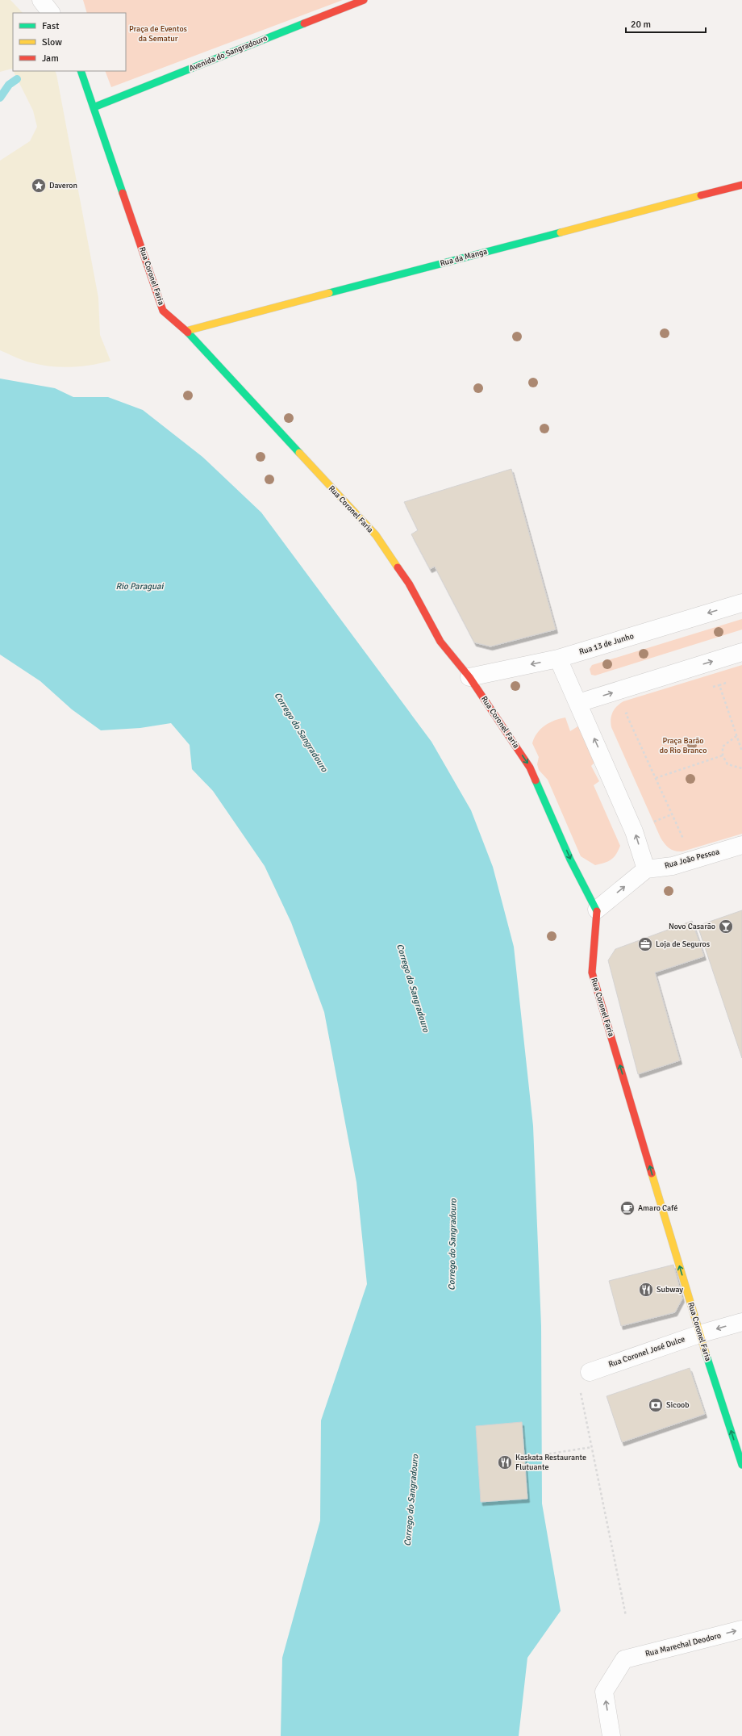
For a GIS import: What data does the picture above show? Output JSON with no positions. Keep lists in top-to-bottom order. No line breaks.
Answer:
{"streets":{"street":["Avenida do Sangradouro","Rua da Manga","Rua Coronel Faria","Rua 13 de Junho","Rua João Pessoa","Rua Coronel José Dulce","Rua Marechal Deodoro"]},"crossings":[["Avenida do Sangradouro","Rua Coronel Faria"],["Rua da Manga","Rua Coronel Faria"],["Rua Coronel Faria","Rua 13 de Junho"],["Rua Coronel Faria","Rua Coronel José Dulce"]],"one_way":["Rua Marechal Deodoro"],"water":["Rio Paraguai","Corrego do Sangradouro"],"parks":["Praça de Eventos da Sematur","Praça Barão do Rio Branco"],"places":{"place":["Daveron"],"bar":["Novo Casarão"],"office":["Loja de Seguros"],"cafe":["Amaro Café"],"restaurant":["Subway","Kaskata Restaurante Flutuante"],"bank":["Sicoob"]},"legend":["Fast","Slow","Jam"],"scale_bar":"20 m"}
